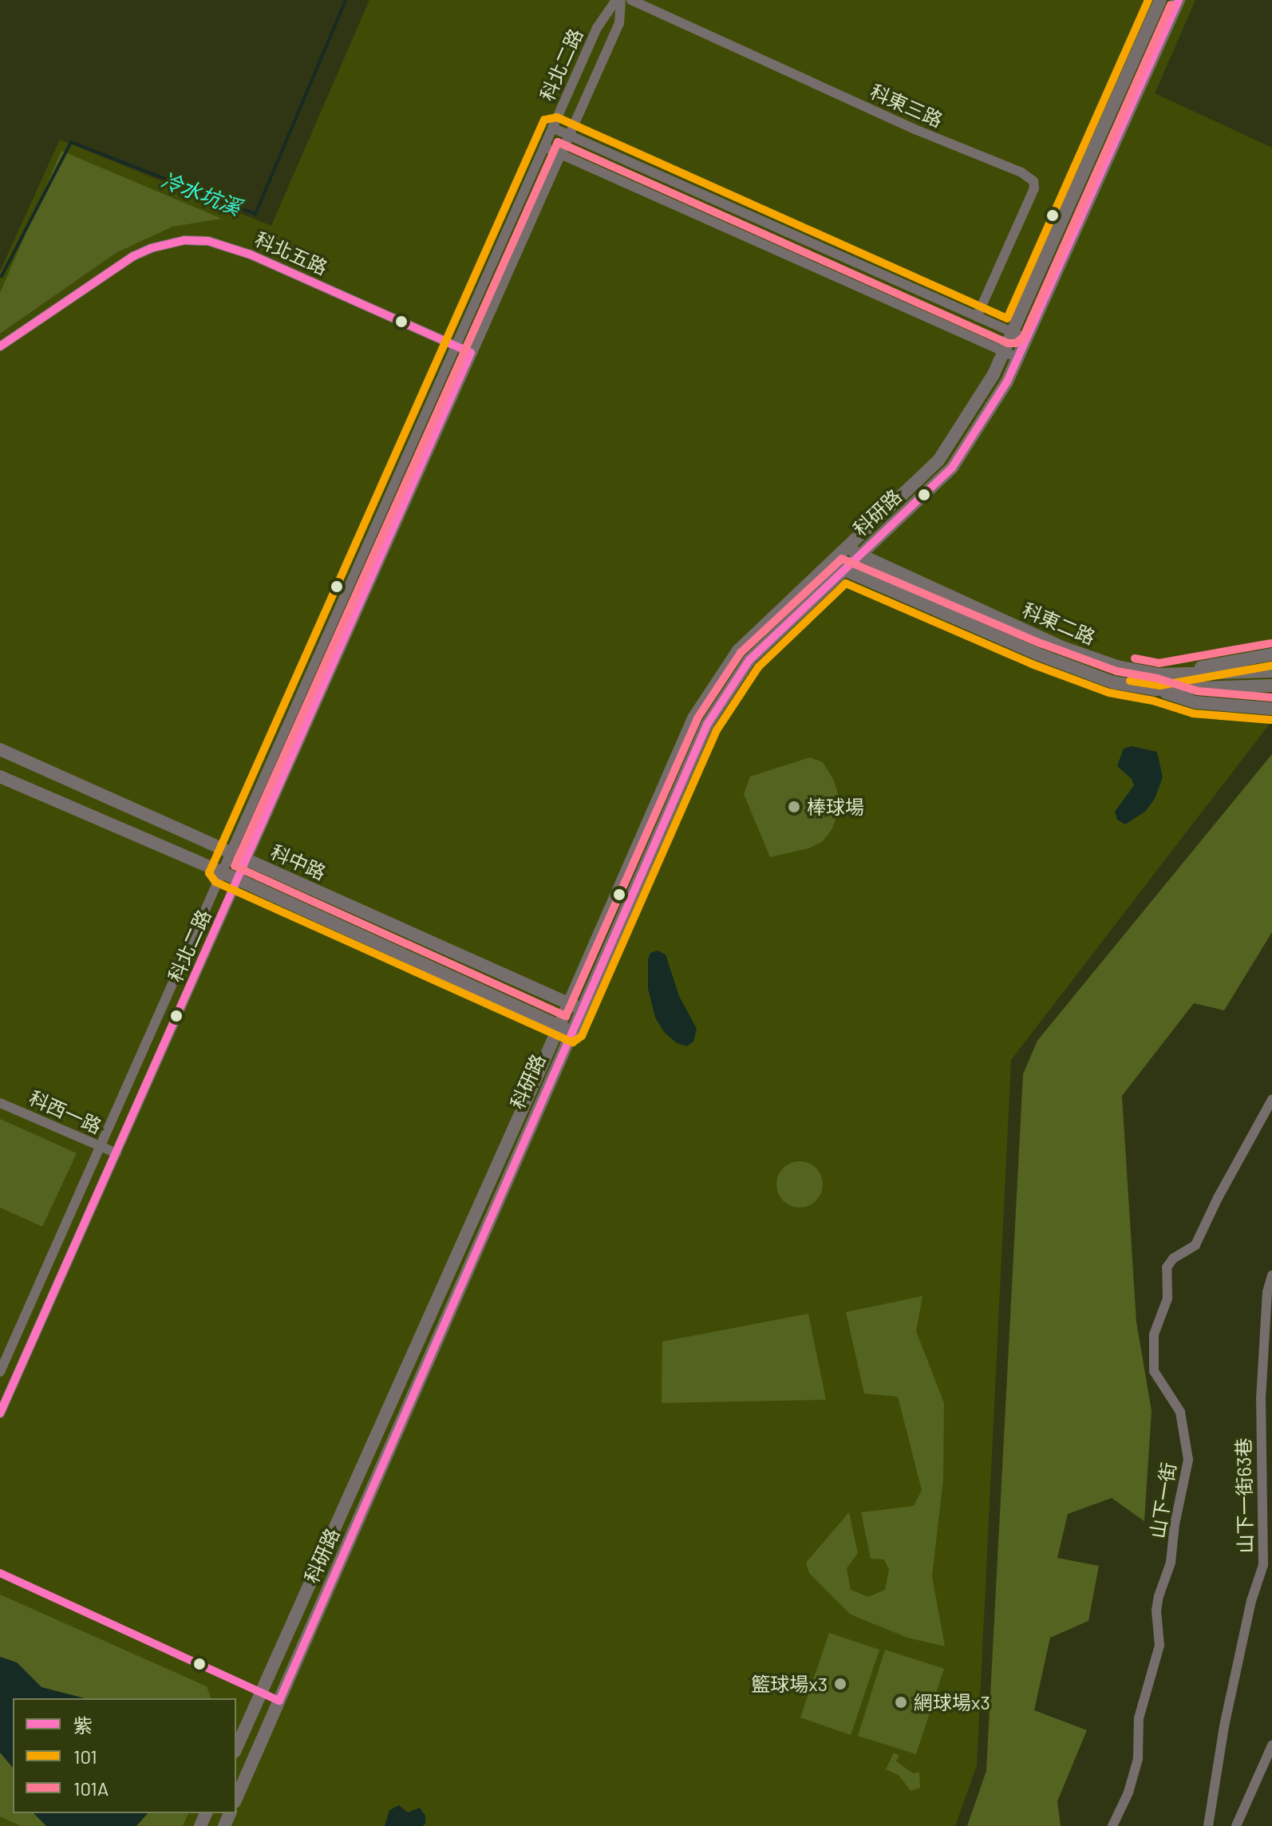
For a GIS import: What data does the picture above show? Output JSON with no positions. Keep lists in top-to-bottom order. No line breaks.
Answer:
{"streets":{"street":["科北二路","科東三路","科北五路","科研路","科東二路","科中路","科西一路","山下一街63巷","山下一街"]},"crossings":[["科北二路","科北五路"],["科北二路","科中路"],["科北二路","科西一路"],["科研路","科東二路"],["科研路","科中路"]],"water":["冷水坑溪"],"places":["棒球場","籃球場x3","網球場x3"],"lines":["transit line 紫","transit line 101","transit line 101A"],"legend":["紫","101","101A"]}
